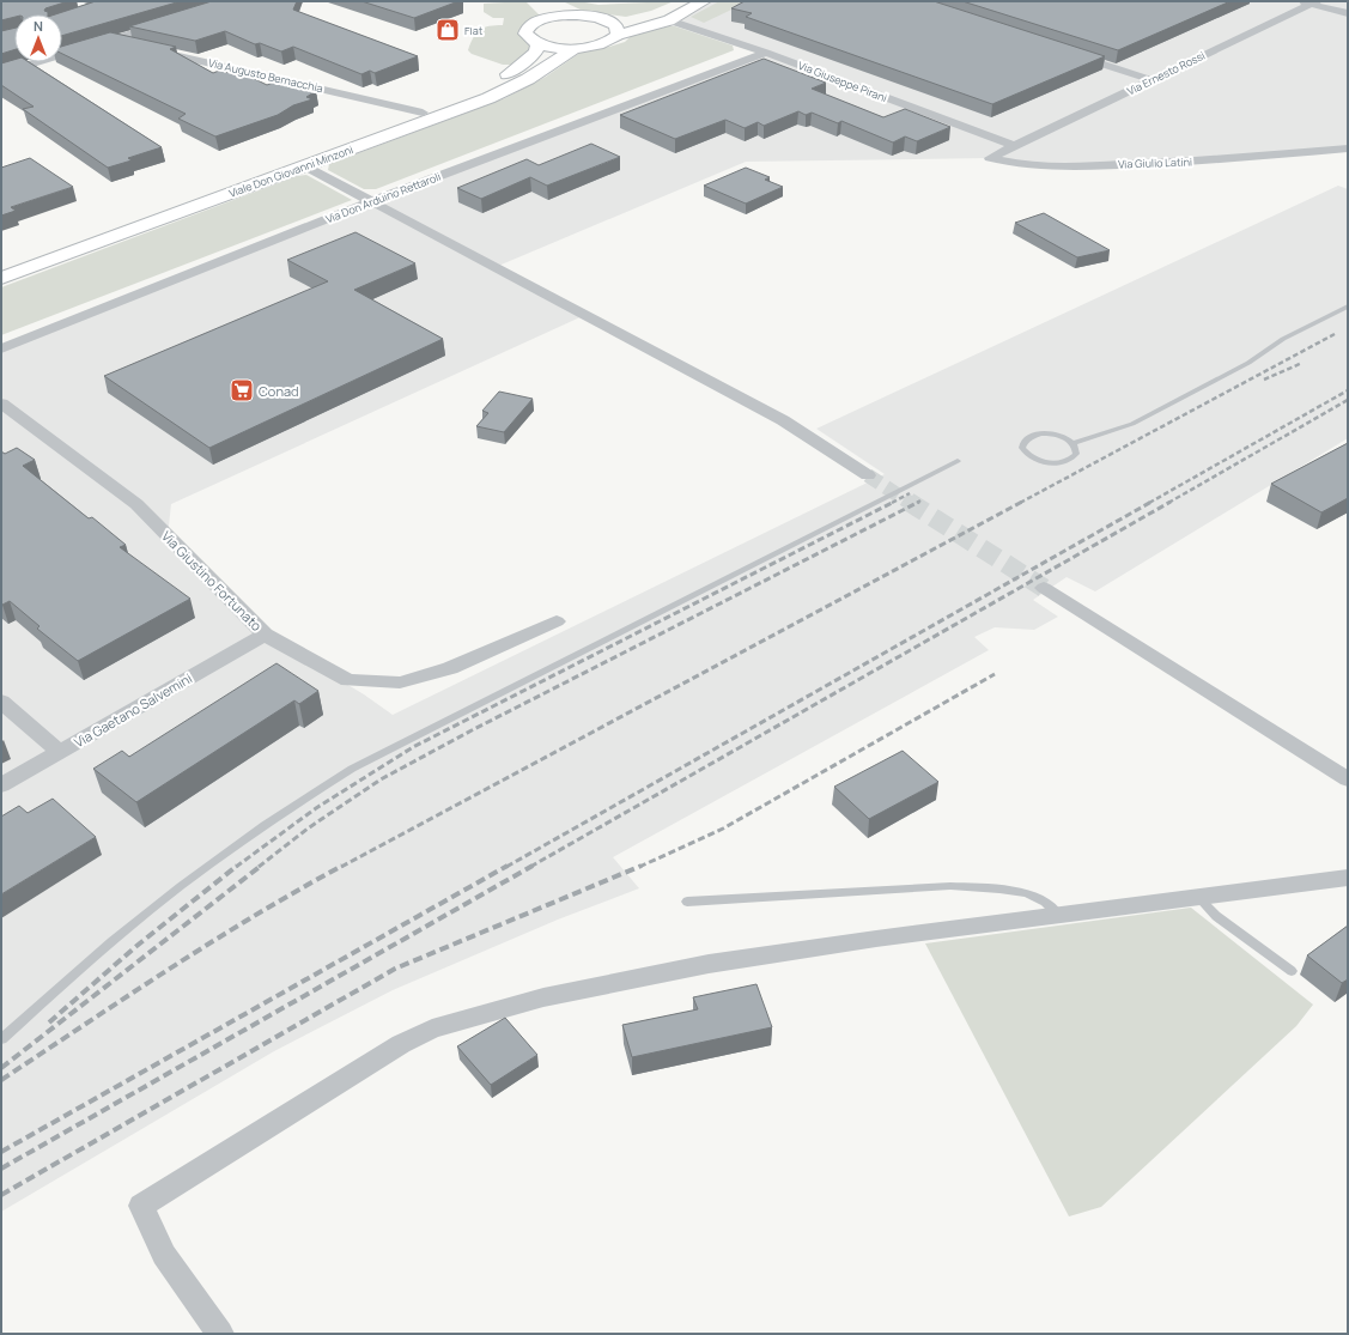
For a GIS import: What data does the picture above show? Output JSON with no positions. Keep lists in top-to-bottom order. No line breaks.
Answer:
{"streets":{"main road":["Viale Don Giovanni Minzoni"],"street":["Via Ernesto Rossi","Via Augusto Bernacchia","Via Giuseppe Pirani","Via Giulio Latini","Via Don Arduino Rettaroli","Via Giustino Fortunato","Via Gaetano Salvemini"]},"crossings":[["Via Ernesto Rossi","Via Giuseppe Pirani"],["Via Ernesto Rossi","Via Giulio Latini"],["Via Augusto Bernacchia","Viale Don Giovanni Minzoni"],["Via Giuseppe Pirani","Via Giulio Latini"],["Via Giuseppe Pirani","Viale Don Giovanni Minzoni"],["Via Giuseppe Pirani","Via Don Arduino Rettaroli"],["Via Giustino Fortunato","Via Gaetano Salvemini"]],"places":{"shop":["Fiat"],"supermarket":["Conad"]},"north":"top"}
